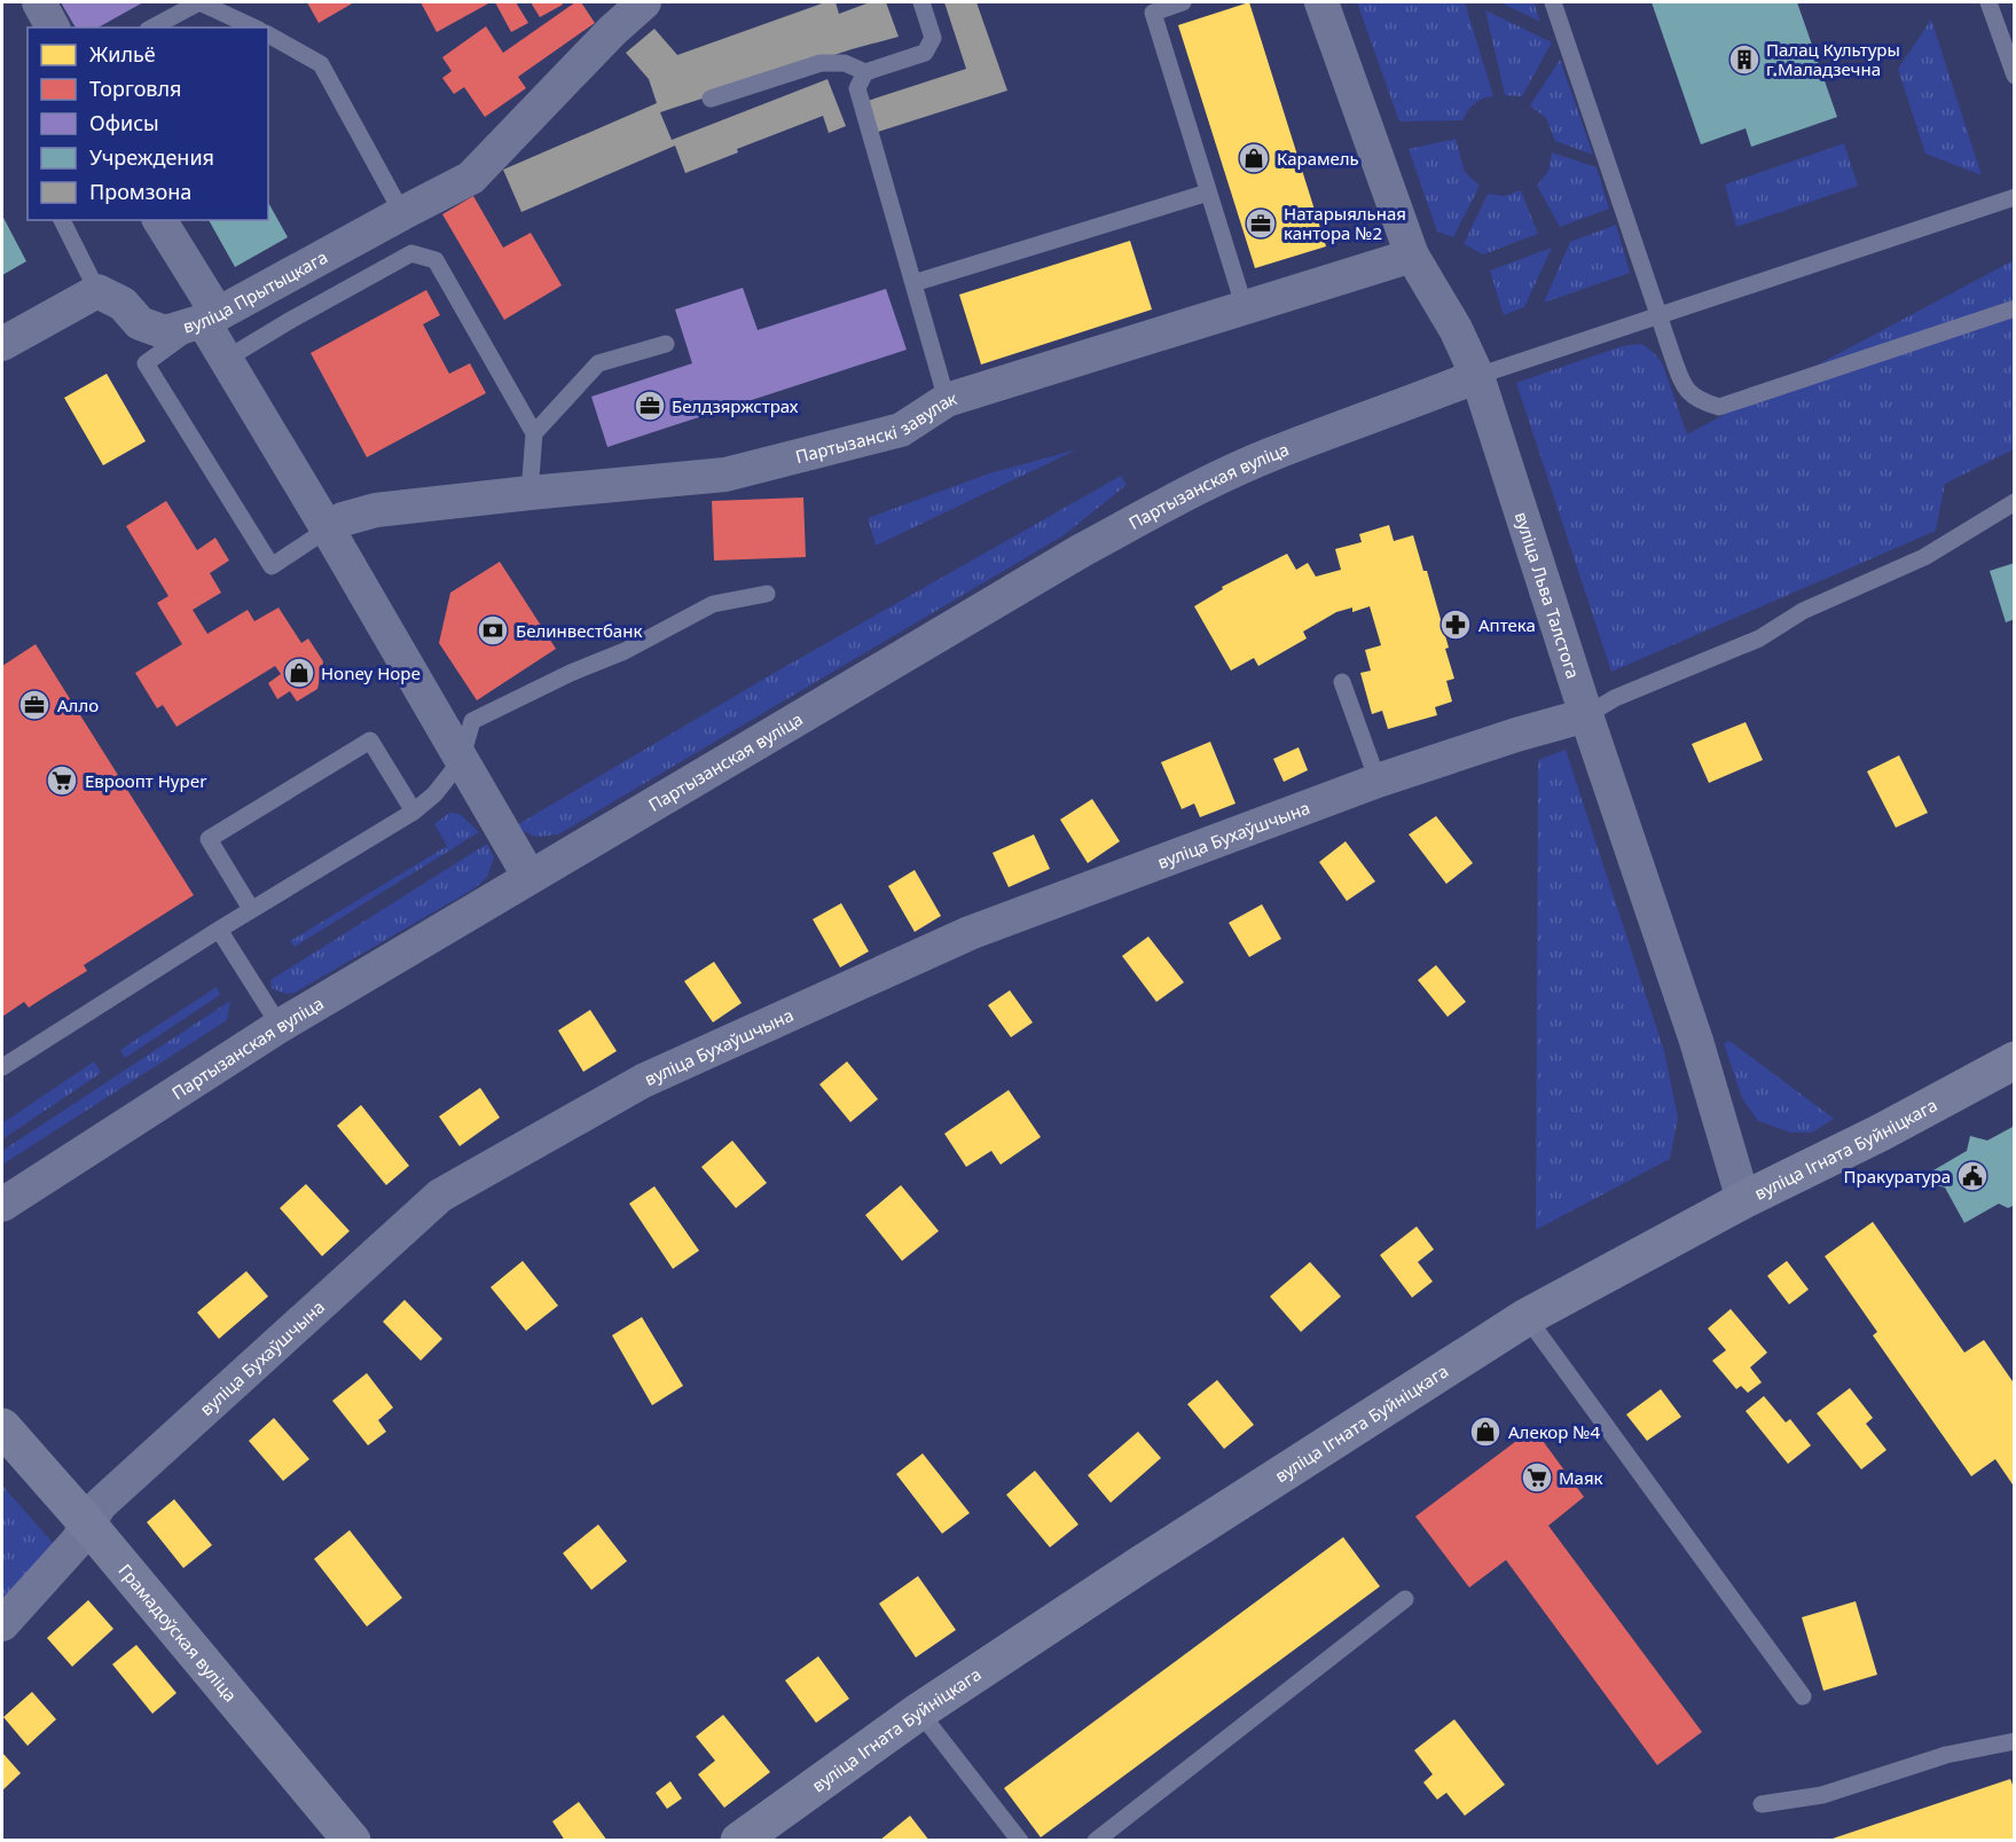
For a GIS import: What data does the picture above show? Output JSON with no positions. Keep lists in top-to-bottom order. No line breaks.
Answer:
{"streets":{"street":["вуліца Прытыцкага","Партызанскі завулак","Партызанская вуліца","вуліца Льва Талстога","вуліца Бухаўшчына","вуліца Ігната Буйніцкага","Грамадоўская вуліца"]},"crossings":[["Партызанскі завулак","вуліца Льва Талстога"],["Партызанская вуліца","вуліца Льва Талстога"],["вуліца Льва Талстога","вуліца Бухаўшчына"],["вуліца Льва Талстога","вуліца Ігната Буйніцкага"],["вуліца Бухаўшчына","Грамадоўская вуліца"]],"places":{"building":["Палац Культуры г.Маладзечна"],"shop":["Карамель","Honey Hope","Алекор №4"],"office":["Натарыяльная кантора №2","Белдзяржстрах","Алло"],"pharmacy":["Аптека"],"bank":["Белинвестбанк"],"supermarket":["Евроопт Hyper","Маяк"],"public building":["Пракуратура"]},"legend":["Жильё","Торговля","Офисы","Учреждения","Промзона"]}
